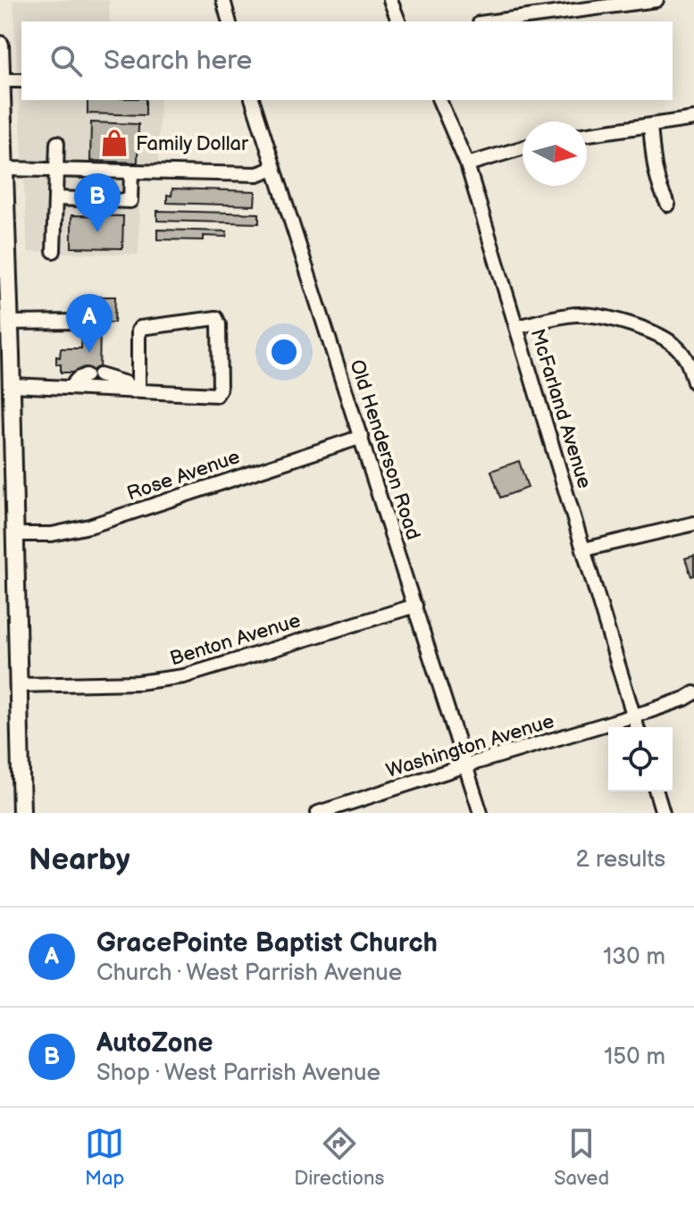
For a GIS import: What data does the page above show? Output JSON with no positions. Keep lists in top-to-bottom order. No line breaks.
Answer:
{"streets":{"street":["McFarland Avenue","Old Henderson Road","Rose Avenue","Benton Avenue","Washington Avenue"]},"crossings":[["McFarland Avenue","Washington Avenue"],["Old Henderson Road","Rose Avenue"],["Old Henderson Road","Benton Avenue"],["Old Henderson Road","Washington Avenue"]],"places":{"shop":["Family Dollar"]},"north":"right","page":{"search":"Search here","pins":["B","A"],"heading":["Nearby","2 results"],"list":[{"mark":"A","name":"GracePointe Baptist Church","note":"Church · West Parrish Avenue","value":"130 m"},{"mark":"B","name":"AutoZone","note":"Shop · West Parrish Avenue","value":"150 m"}],"nav":["Map","Directions","Saved"]}}
